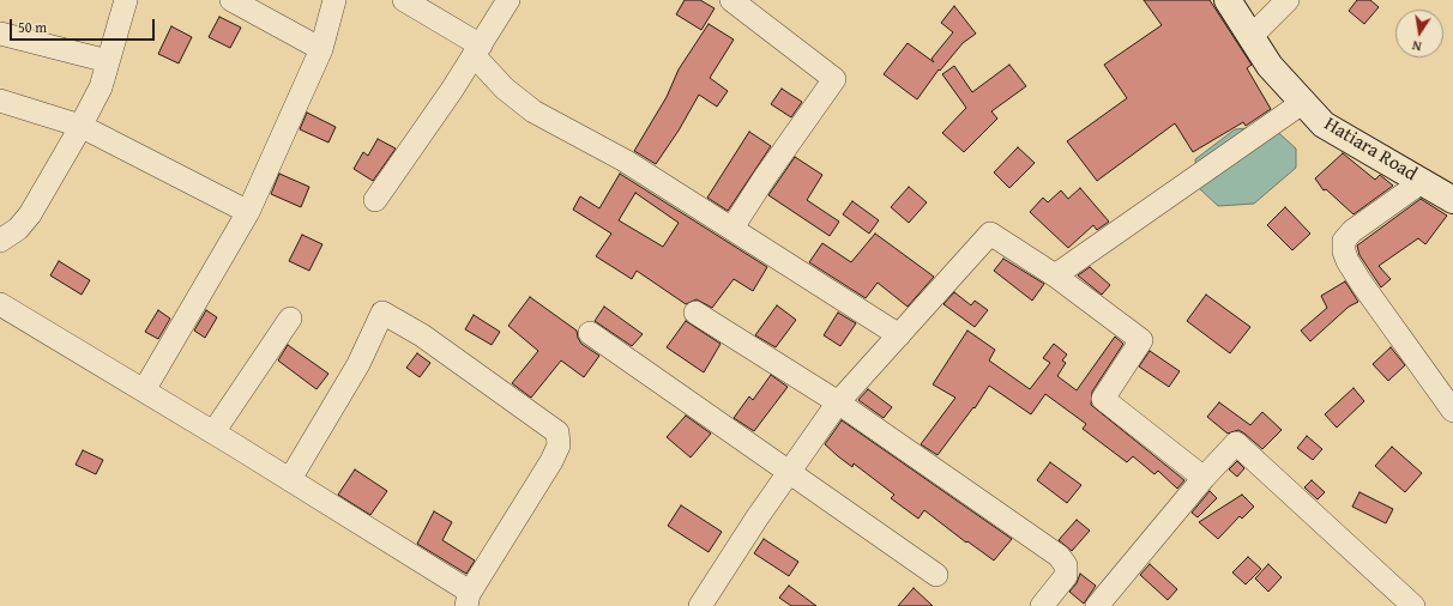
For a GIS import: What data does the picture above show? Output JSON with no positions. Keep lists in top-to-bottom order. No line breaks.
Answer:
{"streets":{"street":["Hatiara Road"]},"scale_bar":"50 m","north":"bottom"}
